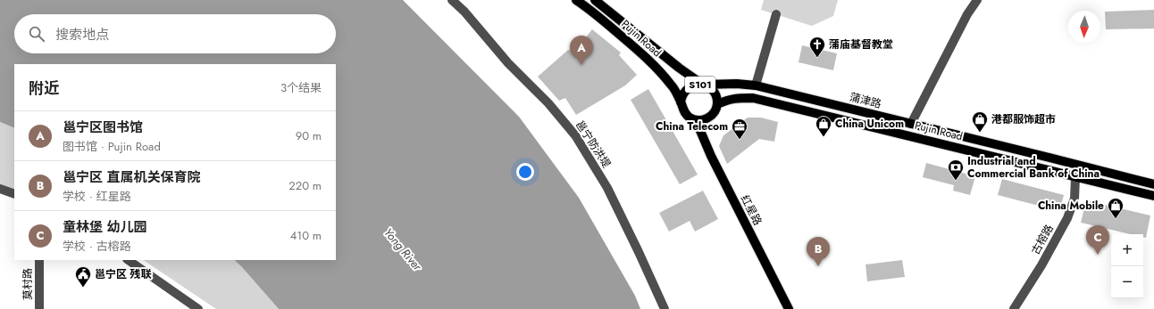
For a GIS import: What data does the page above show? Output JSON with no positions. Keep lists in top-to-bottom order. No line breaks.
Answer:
{"streets":{"main road":["Pujin Road","S101","蒲津路","红星路"],"street":["邕宁防洪堤","古榕路","莫村路"]},"crossings":[["Pujin Road","S101"],["Pujin Road","蒲津路"],["Pujin Road","红星路"],["Pujin Road","古榕路"],["S101","蒲津路"],["S101","红星路"],["蒲津路","红星路"]],"water":["Yong River"],"places":{"church":["蒲庙基督教堂"],"shop":["港都服饰超市","China Unicom","China Mobile"],"office":["China Telecom"],"bank":["Industrial and Commercial Bank of China"],"public building":["邕宁区 残联"]},"north":"bottom","page":{"search":"搜索地点","pins":["A","C","B"],"heading":["附近","3个结果"],"list":[{"mark":"A","name":"邕宁区图书馆","note":"图书馆 · Pujin Road","value":"90 m"},{"mark":"B","name":"邕宁区 直属机关保育院","note":"学校 · 红星路","value":"220 m"},{"mark":"C","name":"童林堡 幼儿园","note":"学校 · 古榕路","value":"410 m"}],"map_buttons":["+","−"]}}
